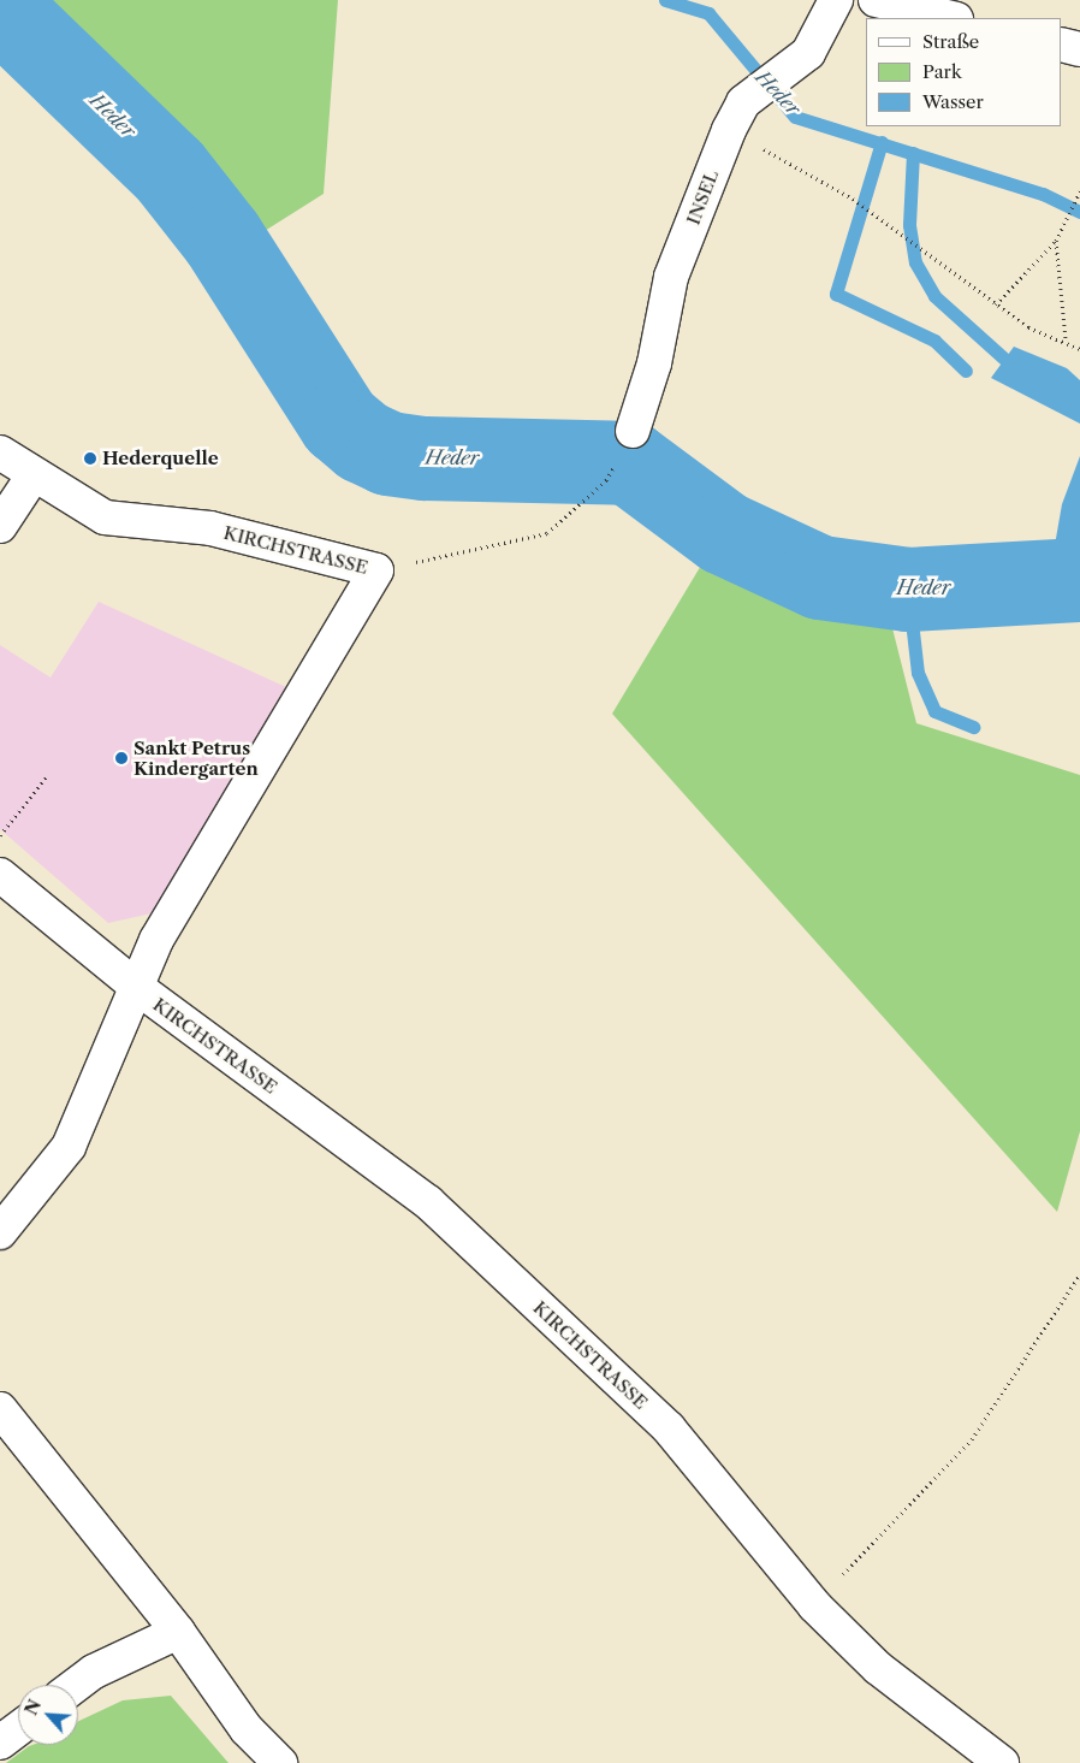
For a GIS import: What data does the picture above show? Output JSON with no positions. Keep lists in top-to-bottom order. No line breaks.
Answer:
{"streets":{"street":["INSEL","KIRCHSTRASSE"]},"water":["Heder"],"places":["Hederquelle","Sankt Petrus Kindergarten"],"legend":["Straße","Park","Wasser"],"north":"top left"}
